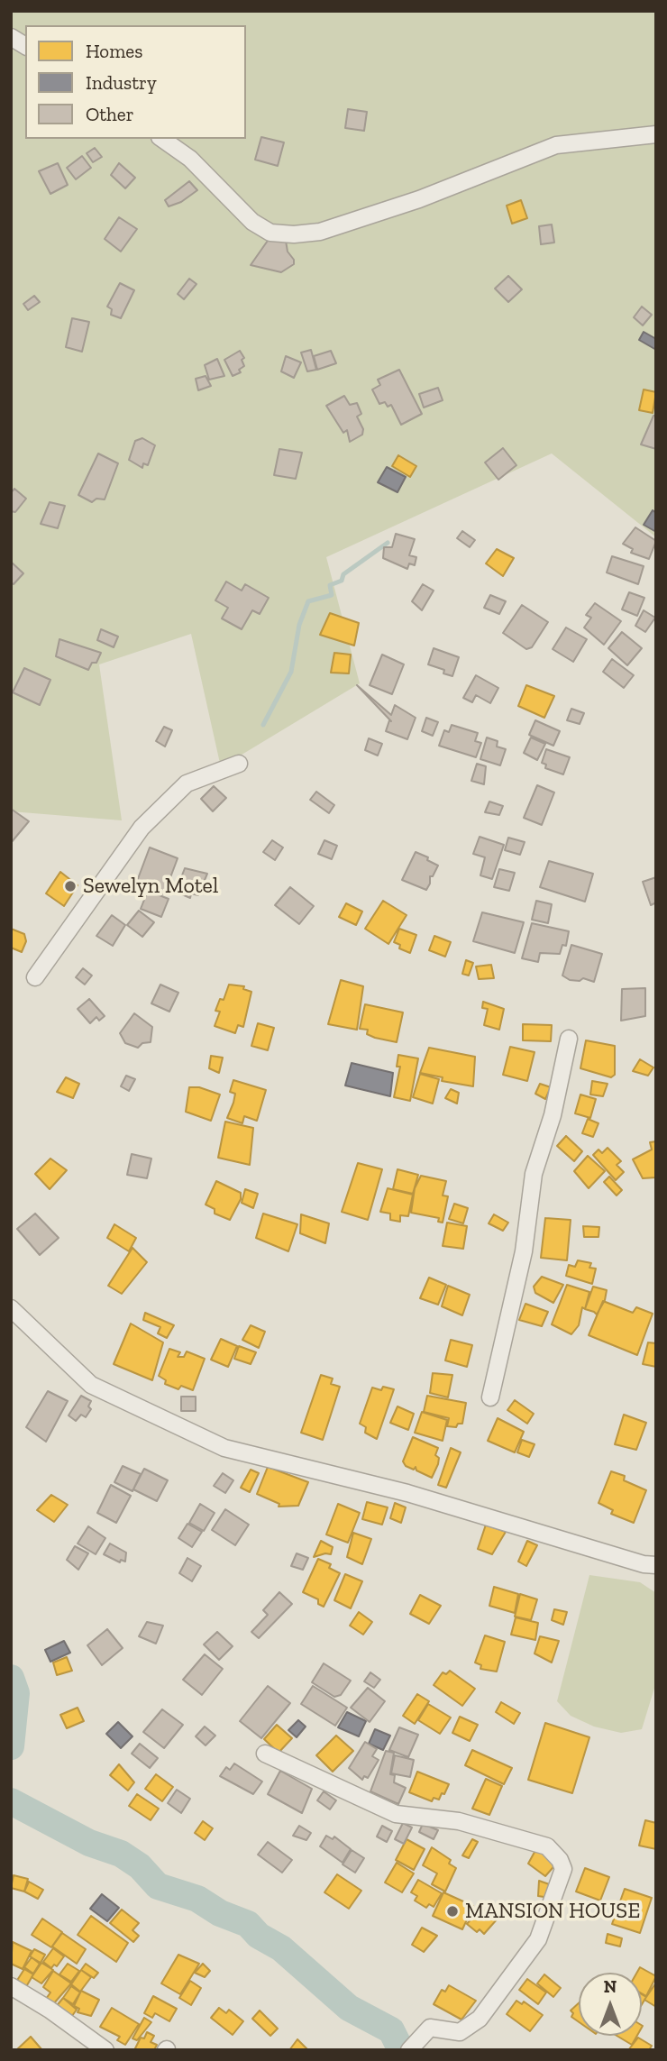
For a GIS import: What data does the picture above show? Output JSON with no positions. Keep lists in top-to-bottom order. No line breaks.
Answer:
{"places":["Sewelyn Motel","MANSION HOUSE"],"legend":["Homes","Industry","Other"],"north":"top"}
